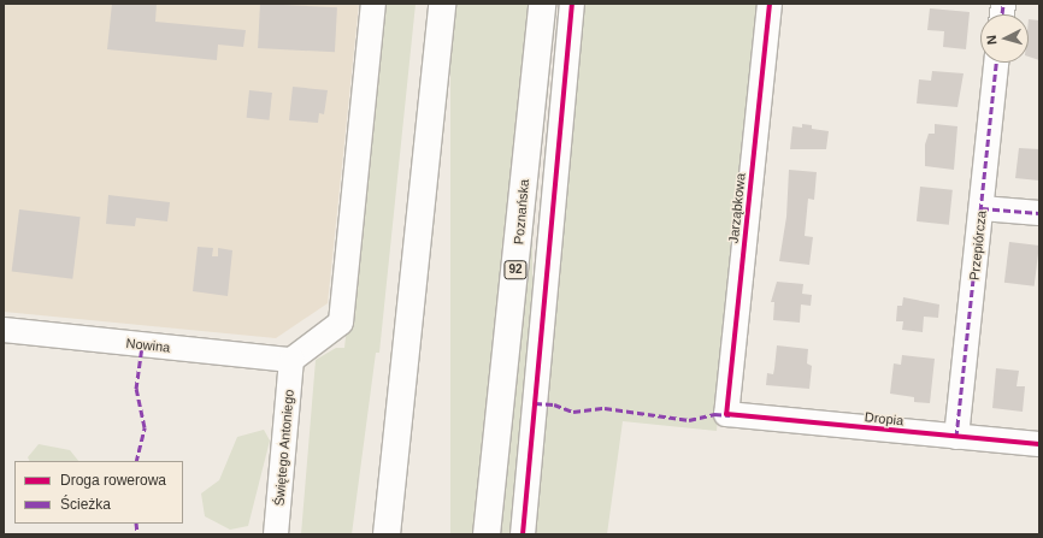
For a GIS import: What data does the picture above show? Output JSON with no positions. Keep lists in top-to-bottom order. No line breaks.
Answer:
{"streets":{"main road":["Poznańska","92"],"street":["Jarząbkowa","Przepiórcza","Nowina","Dropia","Świętego Antoniego"]},"crossings":[["Jarząbkowa","Dropia"],["Przepiórcza","Dropia"],["Nowina","Świętego Antoniego"]],"legend":["Droga rowerowa","Ścieżka"],"north":"left"}
